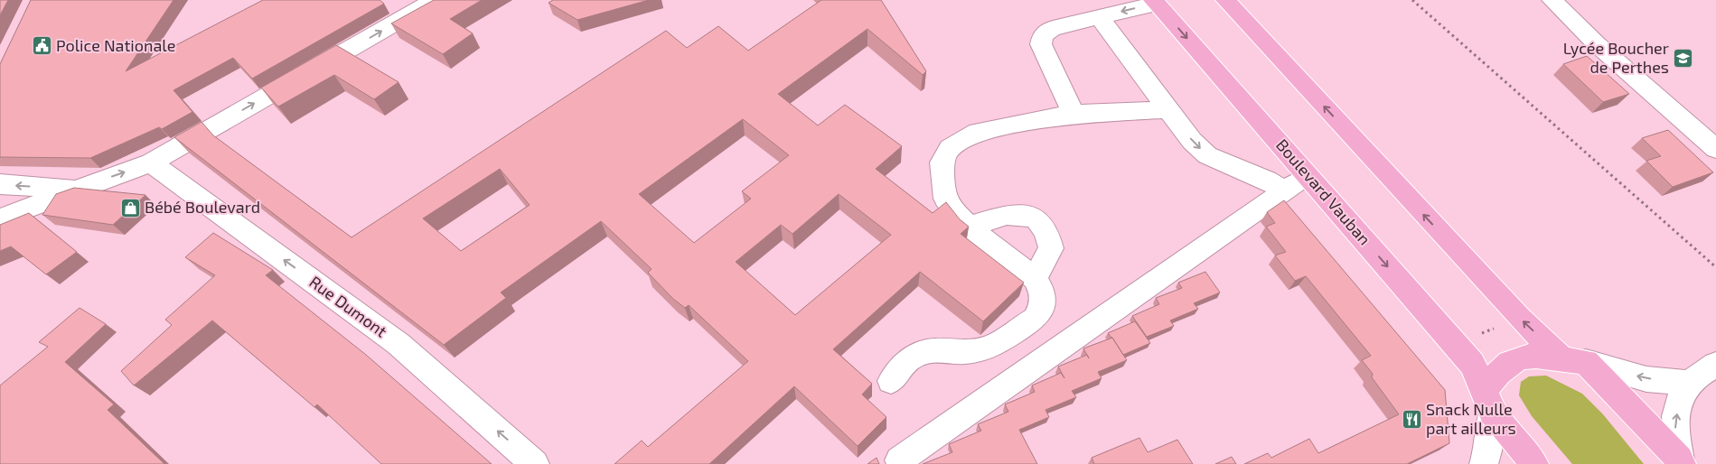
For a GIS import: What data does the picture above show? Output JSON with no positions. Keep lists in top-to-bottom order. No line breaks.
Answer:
{"streets":{"main road":["Boulevard Vauban"],"street":["Rue Dumont"]},"one_way":["Rue Dumont"],"places":{"public building":["Police Nationale"],"school or university":["Lycée Boucher de Perthes"],"shop":["Bébé Boulevard"],"restaurant":["Snack Nulle part ailleurs"]}}
